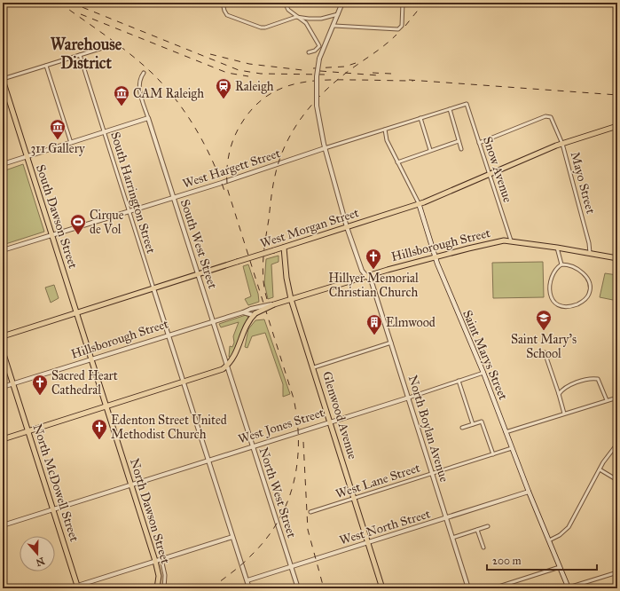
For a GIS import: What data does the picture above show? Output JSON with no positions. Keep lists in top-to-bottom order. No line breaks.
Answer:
{"streets":{"main road":["South Dawson Street","West Morgan Street","Hillsborough Street","Saint Marys Street","Glenwood Avenue","North McDowell Street","North Dawson Street"],"street":["West Hargett Street","Snow Avenue","Mayo Street","South Harrington Street","South West Street","West Jones Street","North Boylan Avenue","West Lane Street","North West Street","West North Street"]},"crossings":[["West Hargett Street","Snow Avenue"],["West Hargett Street","South Harrington Street"],["West Hargett Street","South Dawson Street"],["West Hargett Street","South West Street"],["West Hargett Street","Saint Marys Street"],["West Hargett Street","North Boylan Avenue"],["Snow Avenue","Mayo Street"],["Snow Avenue","West Morgan Street"],["Snow Avenue","Hillsborough Street"],["Mayo Street","West Morgan Street"],["Mayo Street","Hillsborough Street"],["South Harrington Street","West Morgan Street"],["South Harrington Street","Hillsborough Street"],["South Harrington Street","West Jones Street"],["South Harrington Street","West North Street"],["South Dawson Street","West Morgan Street"],["South Dawson Street","Hillsborough Street"],["South Dawson Street","North Dawson Street"],["West Morgan Street","South West Street"],["West Morgan Street","Saint Marys Street"],["West Morgan Street","Glenwood Avenue"],["West Morgan Street","North Boylan Avenue"],["South West Street","Hillsborough Street"],["South West Street","North West Street"],["Hillsborough Street","Saint Marys Street"],["Hillsborough Street","Glenwood Avenue"],["Hillsborough Street","North Boylan Avenue"],["Hillsborough Street","North McDowell Street"],["Hillsborough Street","North West Street"],["Hillsborough Street","North Dawson Street"],["Saint Marys Street","West Jones Street"],["Saint Marys Street","West Lane Street"],["Saint Marys Street","West North Street"],["Glenwood Avenue","West Jones Street"],["Glenwood Avenue","West Lane Street"],["Glenwood Avenue","West North Street"],["West Jones Street","North Boylan Avenue"],["West Jones Street","North McDowell Street"],["West Jones Street","North West Street"],["West Jones Street","North Dawson Street"],["North Boylan Avenue","West Lane Street"],["North Boylan Avenue","West North Street"],["North West Street","West North Street"]],"districts":["Warehouse District"],"places":{"station":["Raleigh"],"museum":["CAM Raleigh","311 Gallery"],"sports":["Cirque de Vol"],"church":["Hillyer Memorial Christian Church","Sacred Heart Cathedral","Edenton Street United Methodist Church"],"school or university":["Saint Mary's School"],"building":["Elmwood"]},"scale_bar":"200 m","north":"bottom"}
